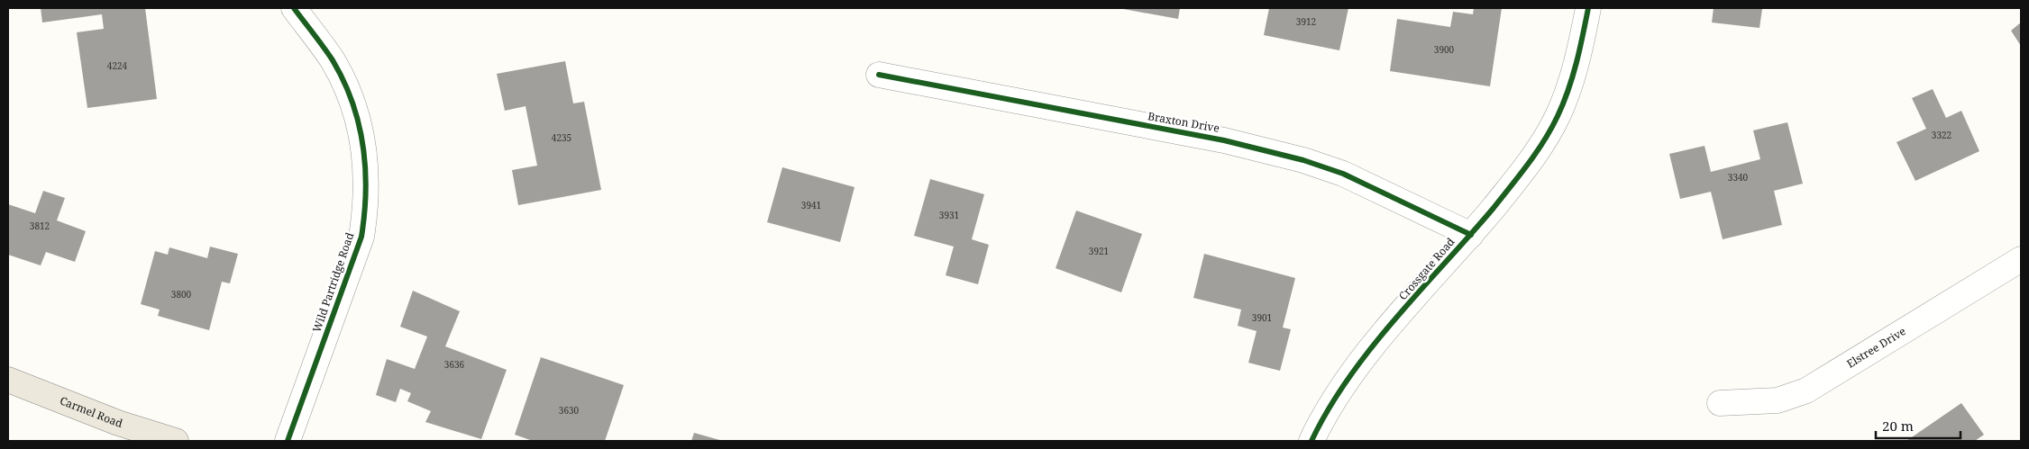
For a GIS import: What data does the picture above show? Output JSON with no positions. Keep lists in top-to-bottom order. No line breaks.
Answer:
{"streets":{"main road":["Carmel Road"],"street":["Braxton Drive","Crossgate Road","Wild Partridge Road","Elstree Drive"]},"crossings":[["Braxton Drive","Crossgate Road"]],"house_numbers":["3912","3900","4224","3322","4235","3340","3941","3931","3812","3921","3800","3901","3636","3630"],"scale_bar":"20 m"}
